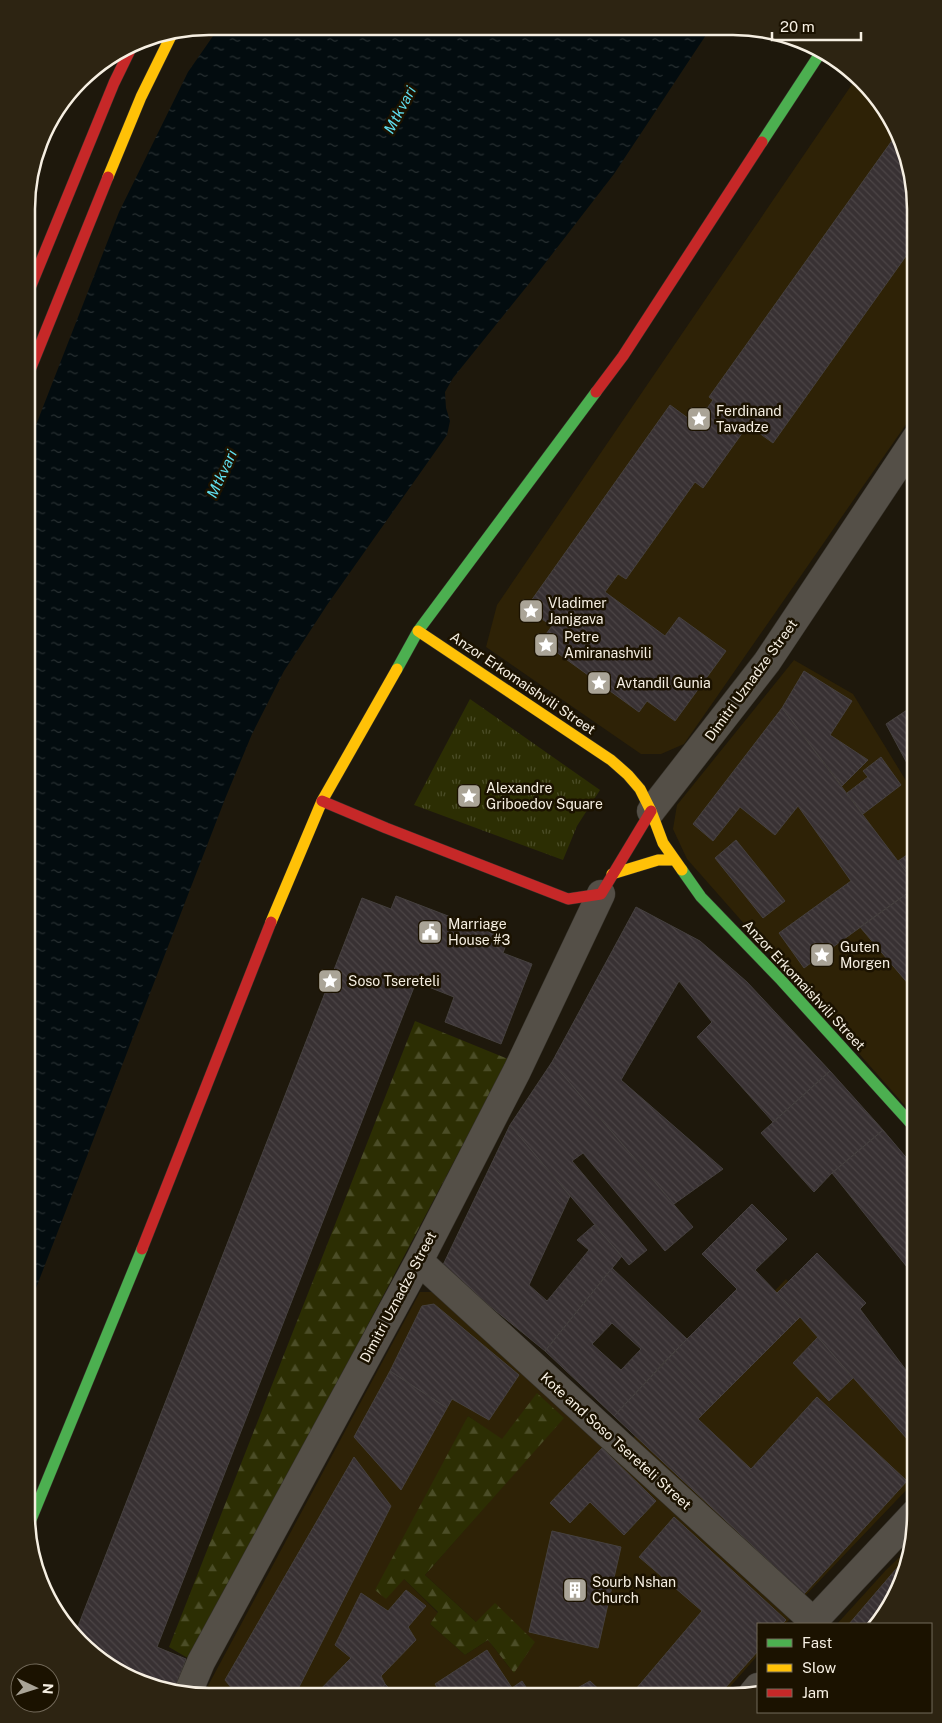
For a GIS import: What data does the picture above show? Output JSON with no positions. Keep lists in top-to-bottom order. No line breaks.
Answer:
{"streets":{"main road":["Dimitri Uznadze Street","Anzor Erkomaishvili Street"],"street":["Kote and Soso Tsereteli Street"]},"crossings":[["Dimitri Uznadze Street","Anzor Erkomaishvili Street"],["Dimitri Uznadze Street","Kote and Soso Tsereteli Street"]],"water":["Mtkvari"],"places":{"place":["Ferdinand Tavadze","Vladimer Janjgava","Petre Amiranashvili","Avtandil Gunia","Alexandre Griboedov Square","Guten Morgen","Soso Tsereteli"],"public building":["Marriage House #3"],"building":["Sourb Nshan Church"]},"legend":["Fast","Slow","Jam"],"scale_bar":"20 m","north":"right"}
